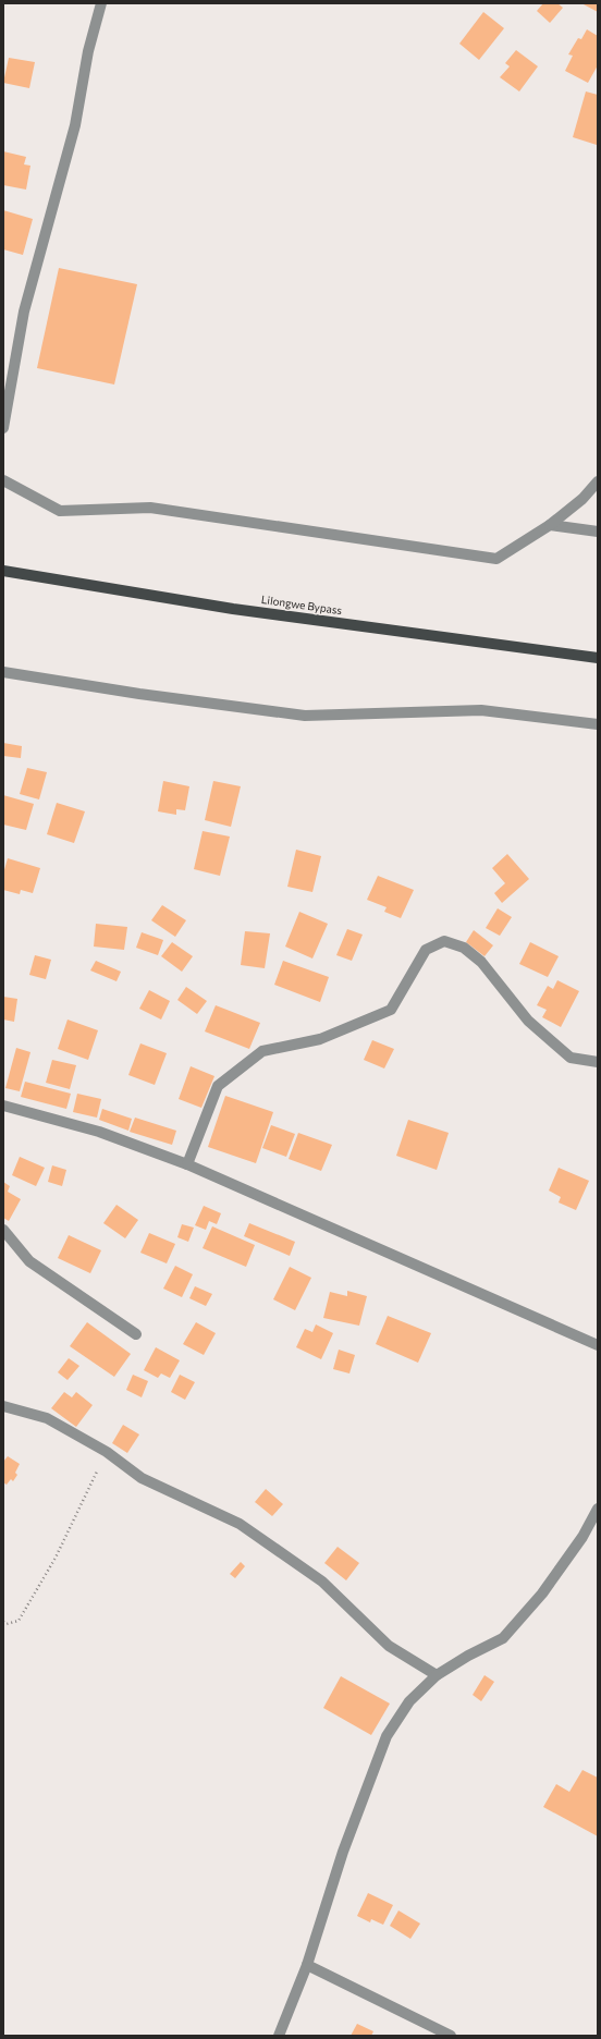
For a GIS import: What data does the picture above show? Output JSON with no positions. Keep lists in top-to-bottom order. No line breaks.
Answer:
{"streets":{"main road":["Lilongwe Bypass"]}}
